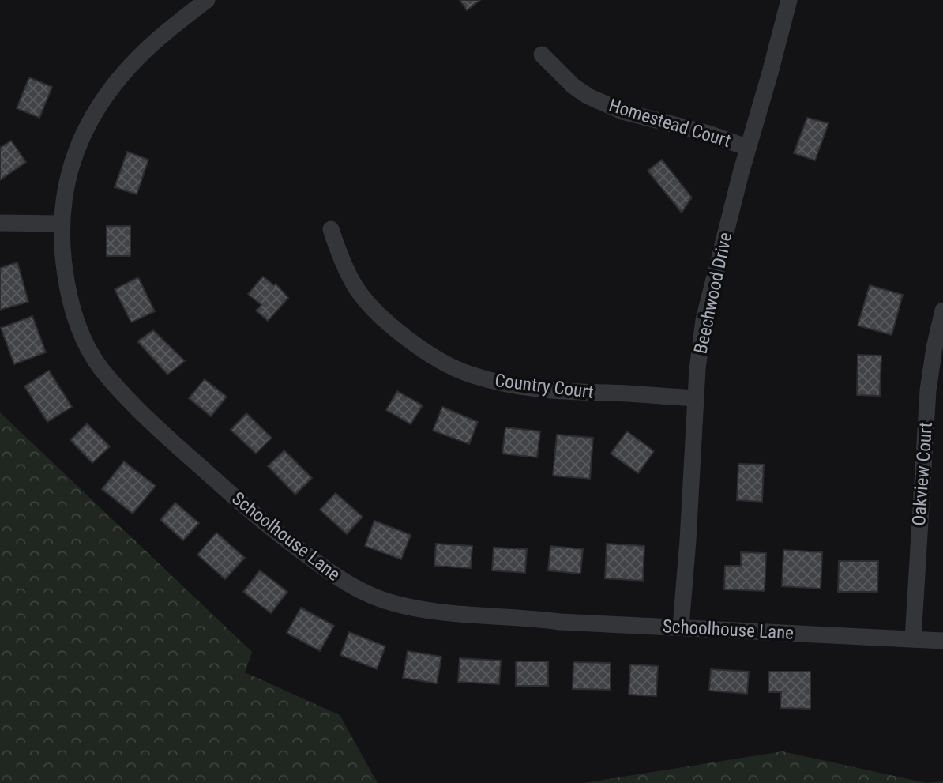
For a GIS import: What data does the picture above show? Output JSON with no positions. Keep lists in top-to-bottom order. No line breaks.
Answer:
{"streets":{"street":["Homestead Court","Beechwood Drive","Country Court","Oakview Court","Schoolhouse Lane"]},"crossings":[["Homestead Court","Beechwood Drive"],["Beechwood Drive","Country Court"],["Beechwood Drive","Schoolhouse Lane"],["Oakview Court","Schoolhouse Lane"]]}
